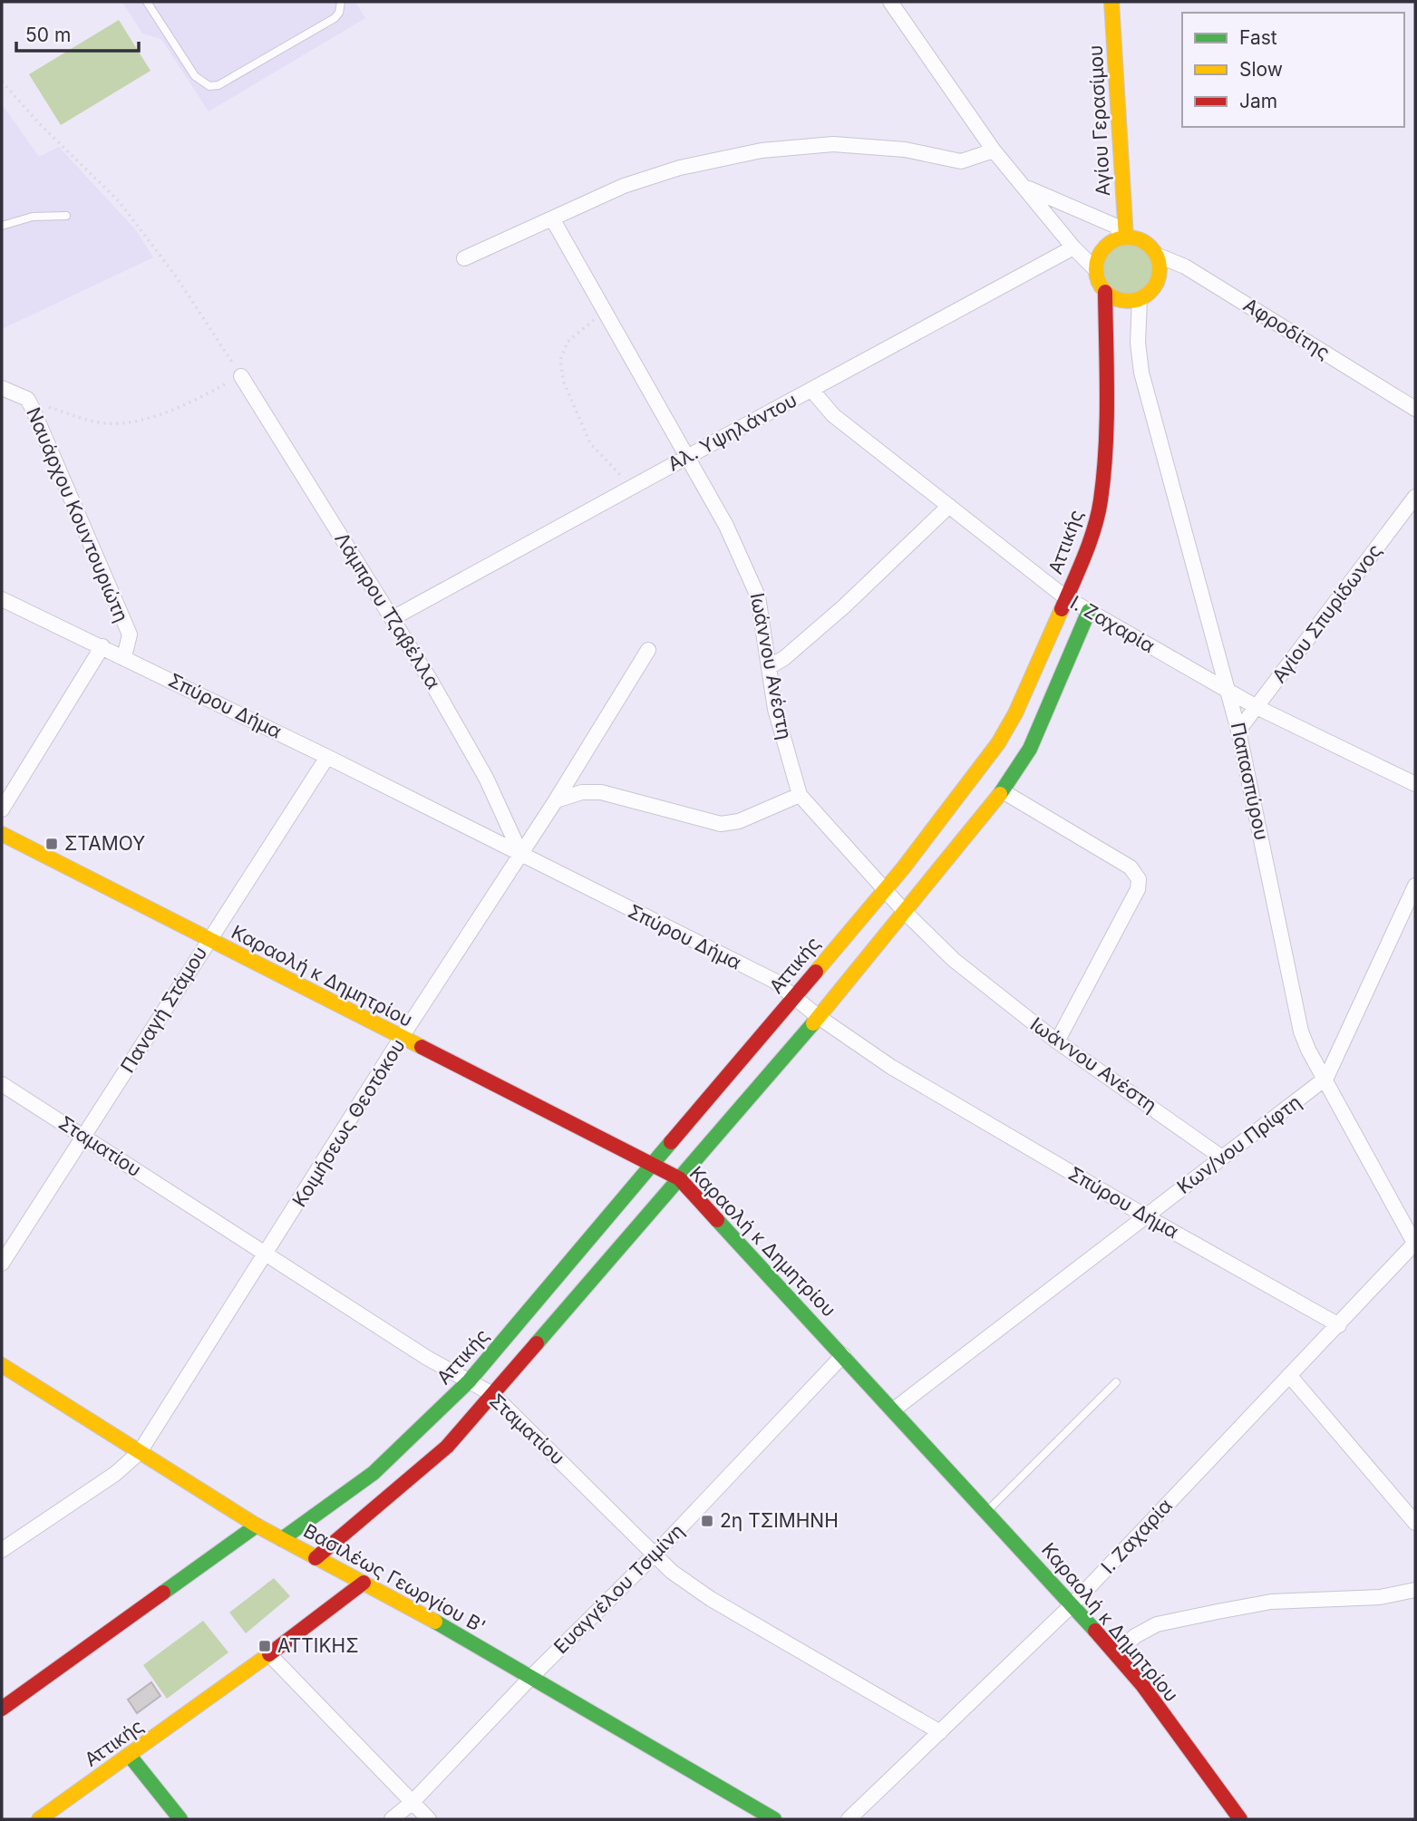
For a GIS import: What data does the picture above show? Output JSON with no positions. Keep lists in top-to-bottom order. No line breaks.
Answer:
{"streets":{"street":["Αγίου Γερασίμου","Αφροδίτης","Αλ. Υψηλάντου","Ναυάρχου Κουντουριώτη","Αττικής","Λάμπρου Τζαβέλλα","Αγίου Σπυρίδωνος","Ι. Ζαχαρία","Ιωάννου Ανέστη","Σπύρου Δήμα","Παπασπύρου","Καραολή κ Δημητρίου","Παναγή Στάμου","Κοιμήσεως Θεοτόκου","Κων/νου Πρίφτη","Σταματίου","Βασιλέως Γεωργίου Β'","Ευαγγέλου Τσιμίνη"]},"crossings":[["Αγίου Γερασίμου","Αφροδίτης"],["Αγίου Γερασίμου","Αττικής"],["Αγίου Γερασίμου","Παπασπύρου"],["Αφροδίτης","Αττικής"],["Αφροδίτης","Παπασπύρου"],["Αλ. Υψηλάντου","Λάμπρου Τζαβέλλα"],["Αλ. Υψηλάντου","Ι. Ζαχαρία"],["Αλ. Υψηλάντου","Ιωάννου Ανέστη"],["Ναυάρχου Κουντουριώτη","Σπύρου Δήμα"],["Αττικής","Ι. Ζαχαρία"],["Αττικής","Ιωάννου Ανέστη"],["Αττικής","Σπύρου Δήμα"],["Αττικής","Παπασπύρου"],["Αττικής","Καραολή κ Δημητρίου"],["Αττικής","Σταματίου"],["Αττικής","Βασιλέως Γεωργίου Β'"],["Λάμπρου Τζαβέλλα","Σπύρου Δήμα"],["Λάμπρου Τζαβέλλα","Κοιμήσεως Θεοτόκου"],["Αγίου Σπυρίδωνος","Ι. Ζαχαρία"],["Αγίου Σπυρίδωνος","Παπασπύρου"],["Ι. Ζαχαρία","Σπύρου Δήμα"],["Ι. Ζαχαρία","Παπασπύρου"],["Ι. Ζαχαρία","Καραολή κ Δημητρίου"],["Ι. Ζαχαρία","Σταματίου"],["Ιωάννου Ανέστη","Κων/νου Πρίφτη"],["Σπύρου Δήμα","Παναγή Στάμου"],["Σπύρου Δήμα","Κοιμήσεως Θεοτόκου"],["Σπύρου Δήμα","Κων/νου Πρίφτη"],["Παπασπύρου","Κων/νου Πρίφτη"],["Καραολή κ Δημητρίου","Παναγή Στάμου"],["Καραολή κ Δημητρίου","Κοιμήσεως Θεοτόκου"],["Καραολή κ Δημητρίου","Κων/νου Πρίφτη"],["Καραολή κ Δημητρίου","Ευαγγέλου Τσιμίνη"],["Παναγή Στάμου","Σταματίου"],["Κοιμήσεως Θεοτόκου","Σταματίου"],["Κοιμήσεως Θεοτόκου","Βασιλέως Γεωργίου Β'"],["Σταματίου","Ευαγγέλου Τσιμίνη"],["Βασιλέως Γεωργίου Β'","Ευαγγέλου Τσιμίνη"]],"places":{"transit":["ΣΤΑΜΟΥ","2η ΤΣΙΜΗΝΗ","ΑΤΤΙΚΗΣ"]},"legend":["Fast","Slow","Jam"],"scale_bar":"50 m"}
